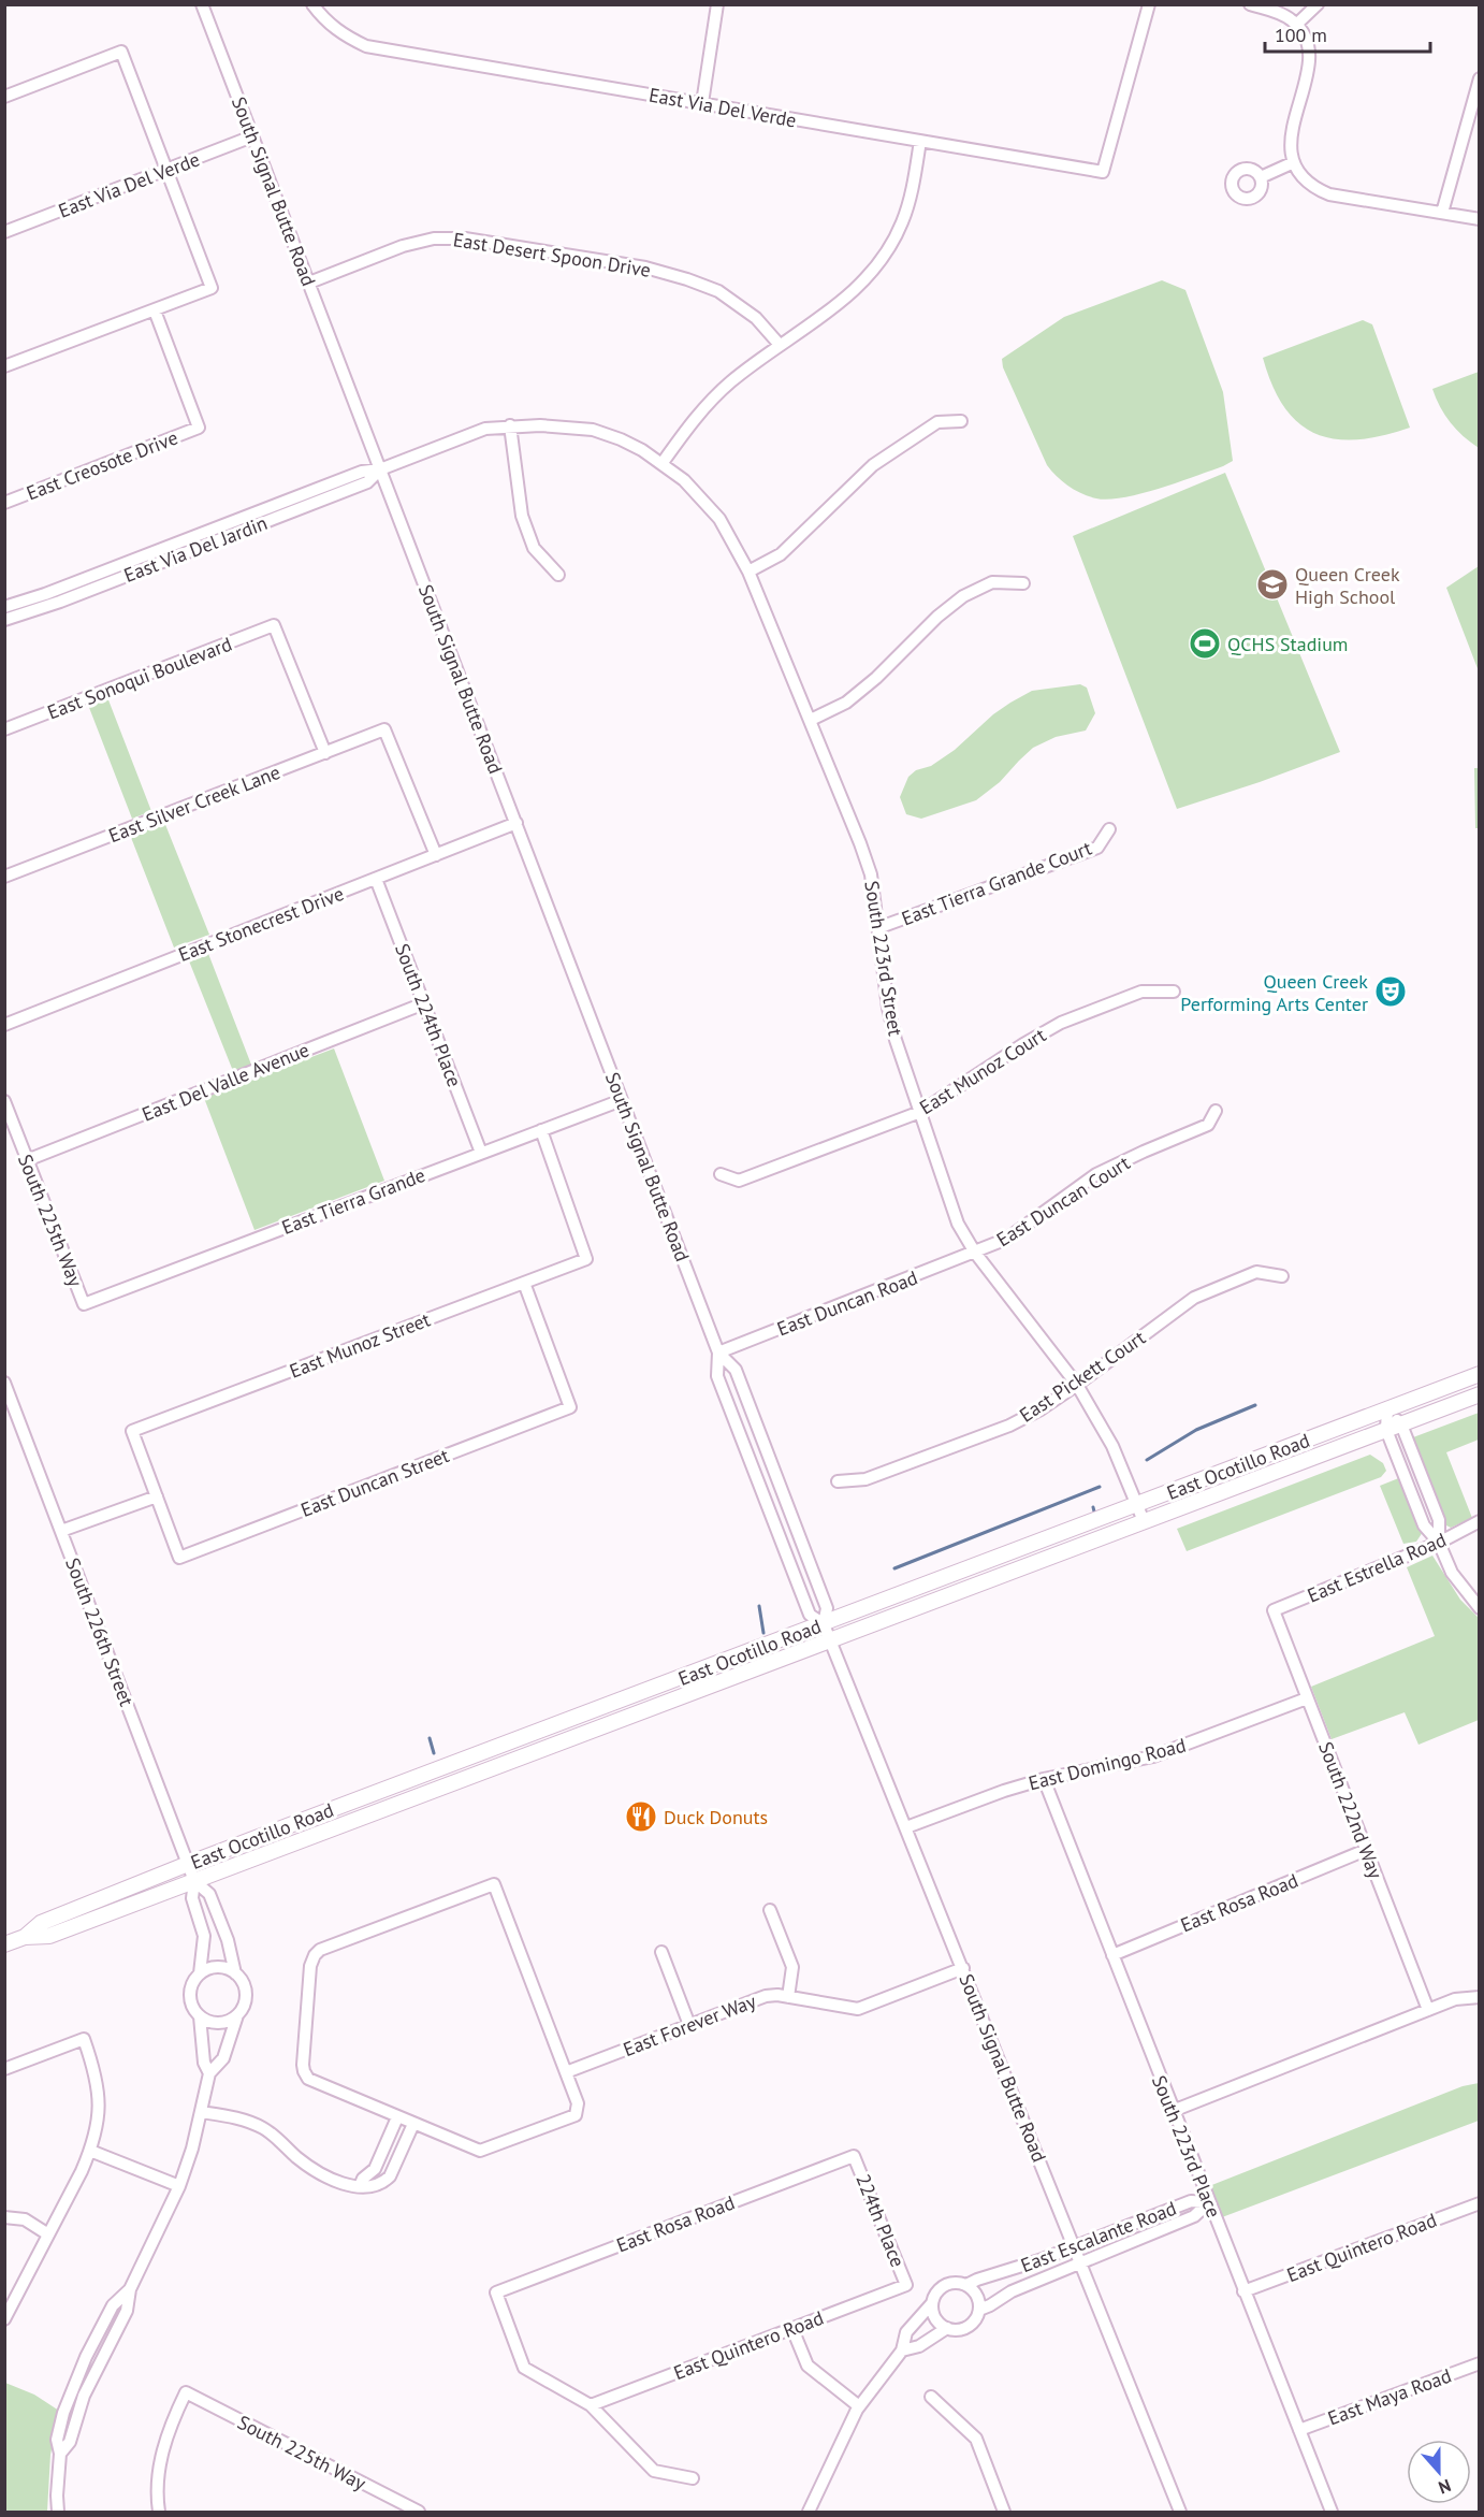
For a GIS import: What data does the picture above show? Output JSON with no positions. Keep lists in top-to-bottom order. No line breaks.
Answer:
{"streets":{"main road":["East Ocotillo Road"],"street":["East Via Del Verde","South Signal Butte Road","East Desert Spoon Drive","East Creosote Drive","East Via Del Jardin","East Sonoqui Boulevard","East Silver Creek Lane","East Tierra Grande Court","East Stonecrest Drive","South 223rd Street","South 224th Place","East Munoz Court","East Del Valle Avenue","East Tierra Grande","East Duncan Court","South 225th Way","East Duncan Road","East Munoz Street","East Pickett Court","East Duncan Street","East Estrella Road","South 226th Street","East Domingo Road","South 222nd Way","East Rosa Road","East Forever Way","South 223rd Place","224th Place","East Escalante Road","East Quintero Road","East Maya Road"]},"crossings":[["East Via Del Verde","South Signal Butte Road"],["South Signal Butte Road","East Desert Spoon Drive"],["South Signal Butte Road","East Via Del Jardin"],["South Signal Butte Road","East Stonecrest Drive"],["South Signal Butte Road","East Tierra Grande"],["South Signal Butte Road","East Duncan Road"],["South Signal Butte Road","East Ocotillo Road"],["South Signal Butte Road","East Domingo Road"],["South Signal Butte Road","East Forever Way"],["South Signal Butte Road","East Escalante Road"],["East Via Del Jardin","South 223rd Street"],["East Sonoqui Boulevard","East Silver Creek Lane"],["East Silver Creek Lane","East Stonecrest Drive"],["East Tierra Grande Court","South 223rd Street"],["East Stonecrest Drive","South 224th Place"],["South 223rd Street","East Munoz Court"],["South 223rd Street","East Duncan Court"],["South 223rd Street","East Duncan Road"],["South 223rd Street","East Pickett Court"],["South 223rd Street","East Ocotillo Road"],["South 224th Place","East Del Valle Avenue"],["South 224th Place","East Tierra Grande"],["East Del Valle Avenue","South 225th Way"],["East Tierra Grande","South 225th Way"],["East Tierra Grande","East Munoz Street"],["East Duncan Court","East Duncan Road"],["East Munoz Street","East Duncan Street"],["East Ocotillo Road","South 226th Street"],["East Estrella Road","South 222nd Way"],["East Domingo Road","South 222nd Way"],["East Domingo Road","South 223rd Place"],["South 222nd Way","East Rosa Road"],["East Rosa Road","South 223rd Place"],["East Rosa Road","224th Place"],["East Rosa Road","East Quintero Road"],["South 223rd Place","East Escalante Road"],["South 223rd Place","East Quintero Road"],["South 223rd Place","East Maya Road"],["224th Place","East Quintero Road"]],"places":{"school or university":["Queen Creek High School"],"sports":["QCHS Stadium"],"theatre":["Queen Creek Performing Arts Center"],"restaurant":["Duck Donuts"]},"scale_bar":"100 m","north":"bottom"}
